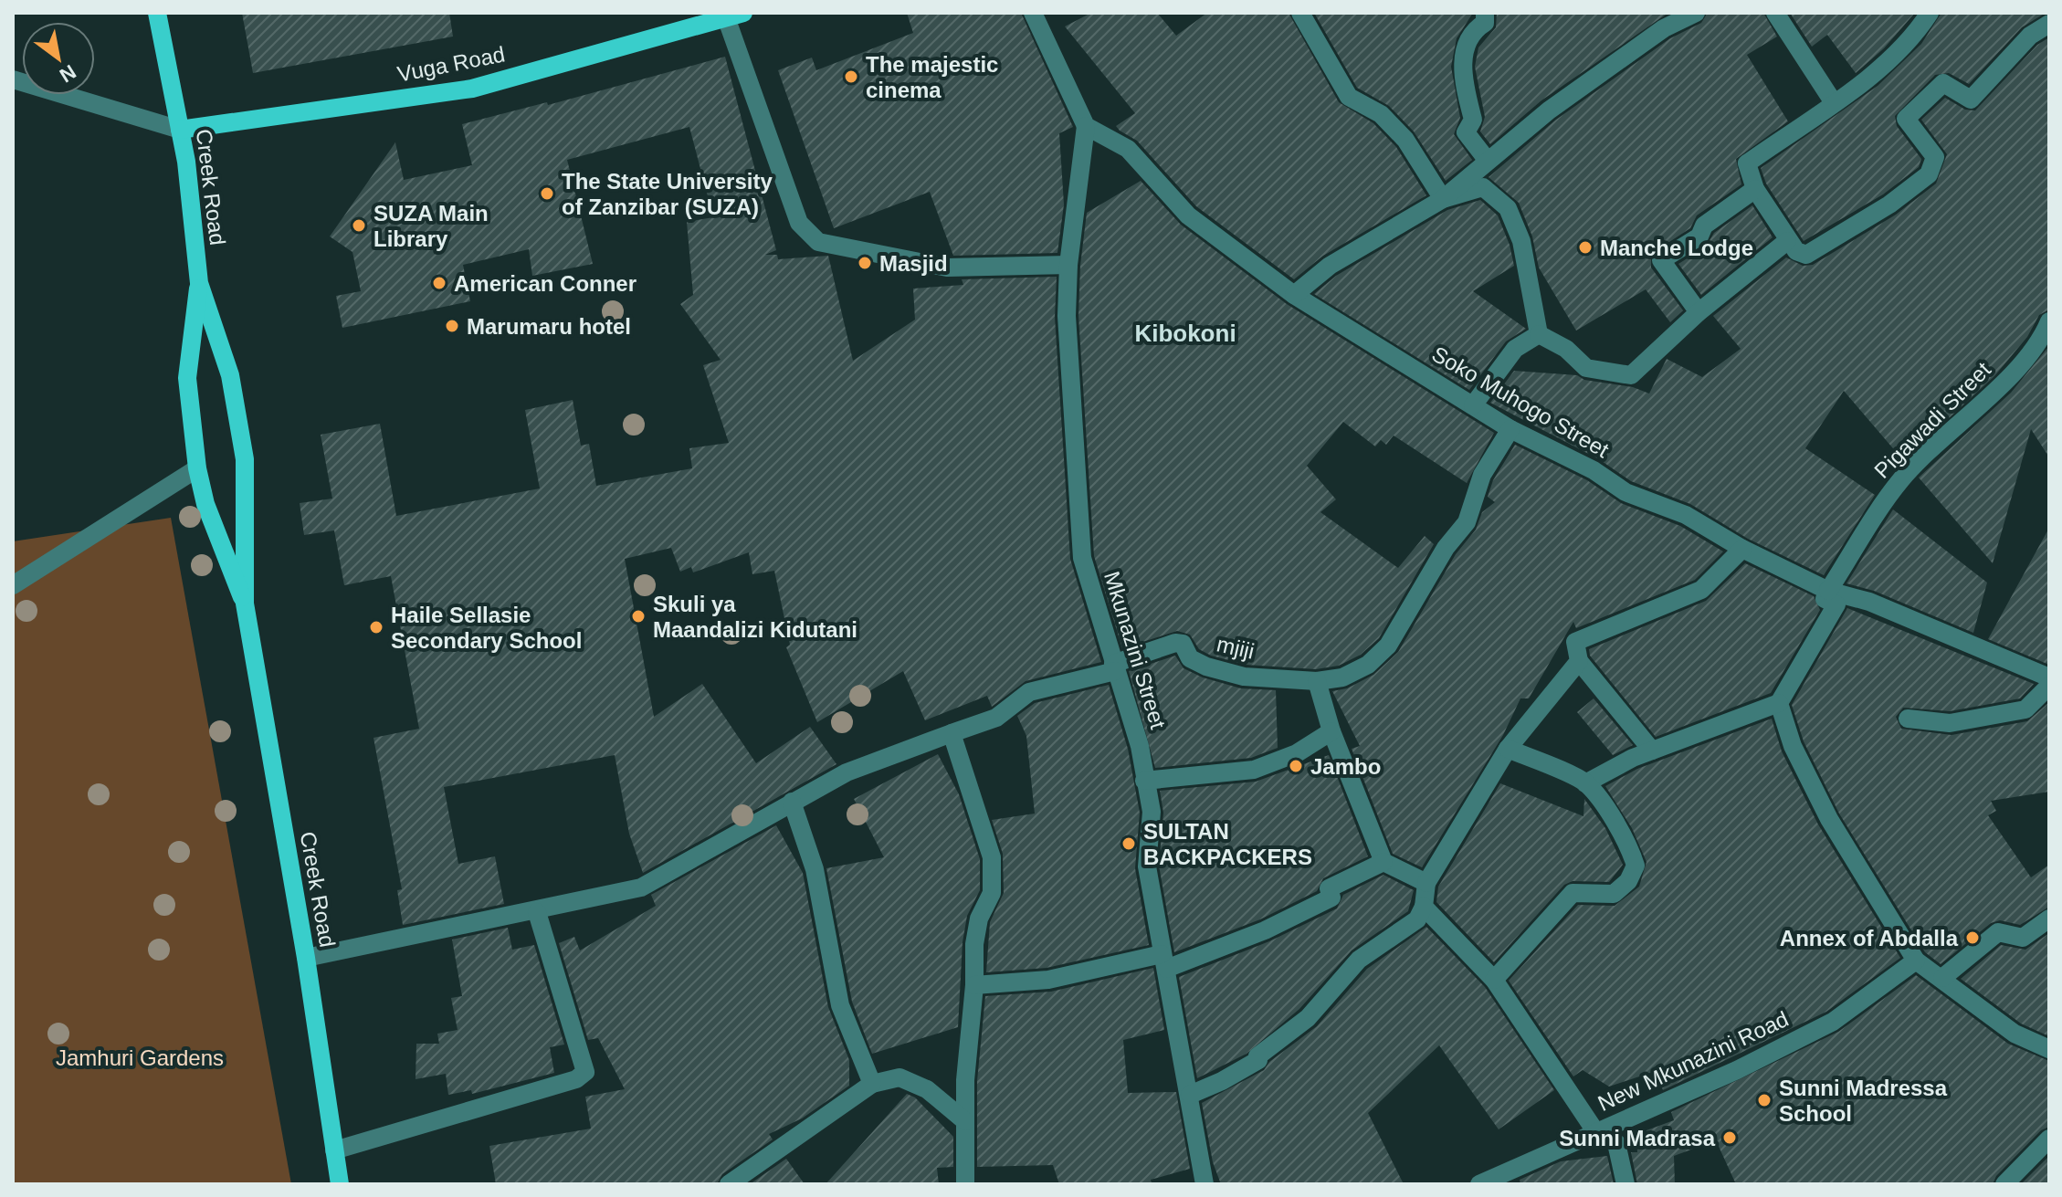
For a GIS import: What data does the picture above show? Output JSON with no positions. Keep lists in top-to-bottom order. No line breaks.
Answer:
{"streets":{"main road":["Vuga Road","Creek Road"],"street":["Soko Muhogo Street","Pigawadi Street","mjiji","Mkunazini Street","New Mkunazini Road"]},"crossings":[["Vuga Road","Creek Road"],["Vuga Road","Mkunazini Street"],["Soko Muhogo Street","Pigawadi Street"],["Soko Muhogo Street","Mkunazini Street"],["mjiji","Mkunazini Street"]],"districts":["Kibokoni"],"parks":["Jamhuri Gardens"],"places":["The majestic cinema","The State University of Zanzibar (SUZA)","SUZA Main Library","Manche Lodge","Masjid","American Conner","Marumaru hotel","Skuli ya Maandalizi Kidutani","Haile Sellasie Secondary School","Jambo","SULTAN BACKPACKERS","Annex of Abdalla","Sunni Madressa School","Sunni Madrasa"],"north":"bottom right"}
